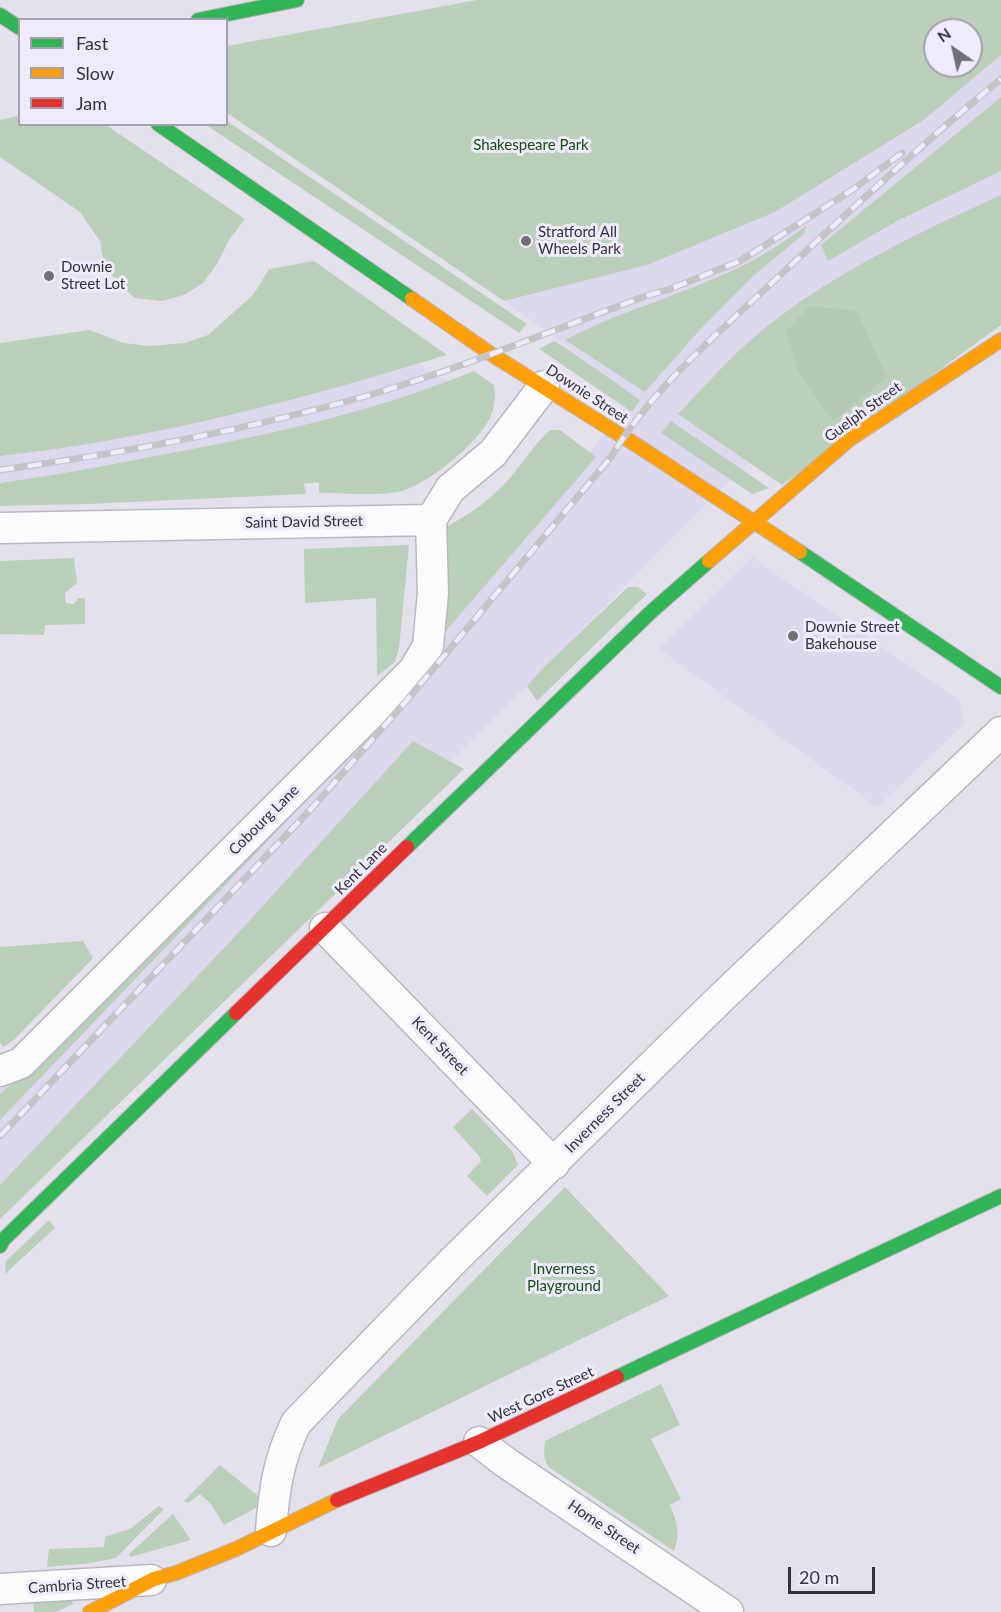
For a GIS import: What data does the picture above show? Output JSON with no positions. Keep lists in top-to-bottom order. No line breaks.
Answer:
{"streets":{"street":["Downie Street","Guelph Street","Saint David Street","Cobourg Lane","Kent Lane","Kent Street","Inverness Street","West Gore Street","Home Street","Cambria Street"]},"crossings":[["Downie Street","Guelph Street"],["Downie Street","Kent Lane"],["Guelph Street","Kent Lane"],["Saint David Street","Cobourg Lane"],["Kent Lane","Kent Street"],["Kent Street","Inverness Street"],["Inverness Street","West Gore Street"],["West Gore Street","Home Street"],["West Gore Street","Cambria Street"]],"parks":["Shakespeare Park","Inverness Playground"],"places":["Stratford All Wheels Park","Downie Street Lot","Downie Street Bakehouse"],"legend":["Fast","Slow","Jam"],"scale_bar":"20 m","north":"top left"}
